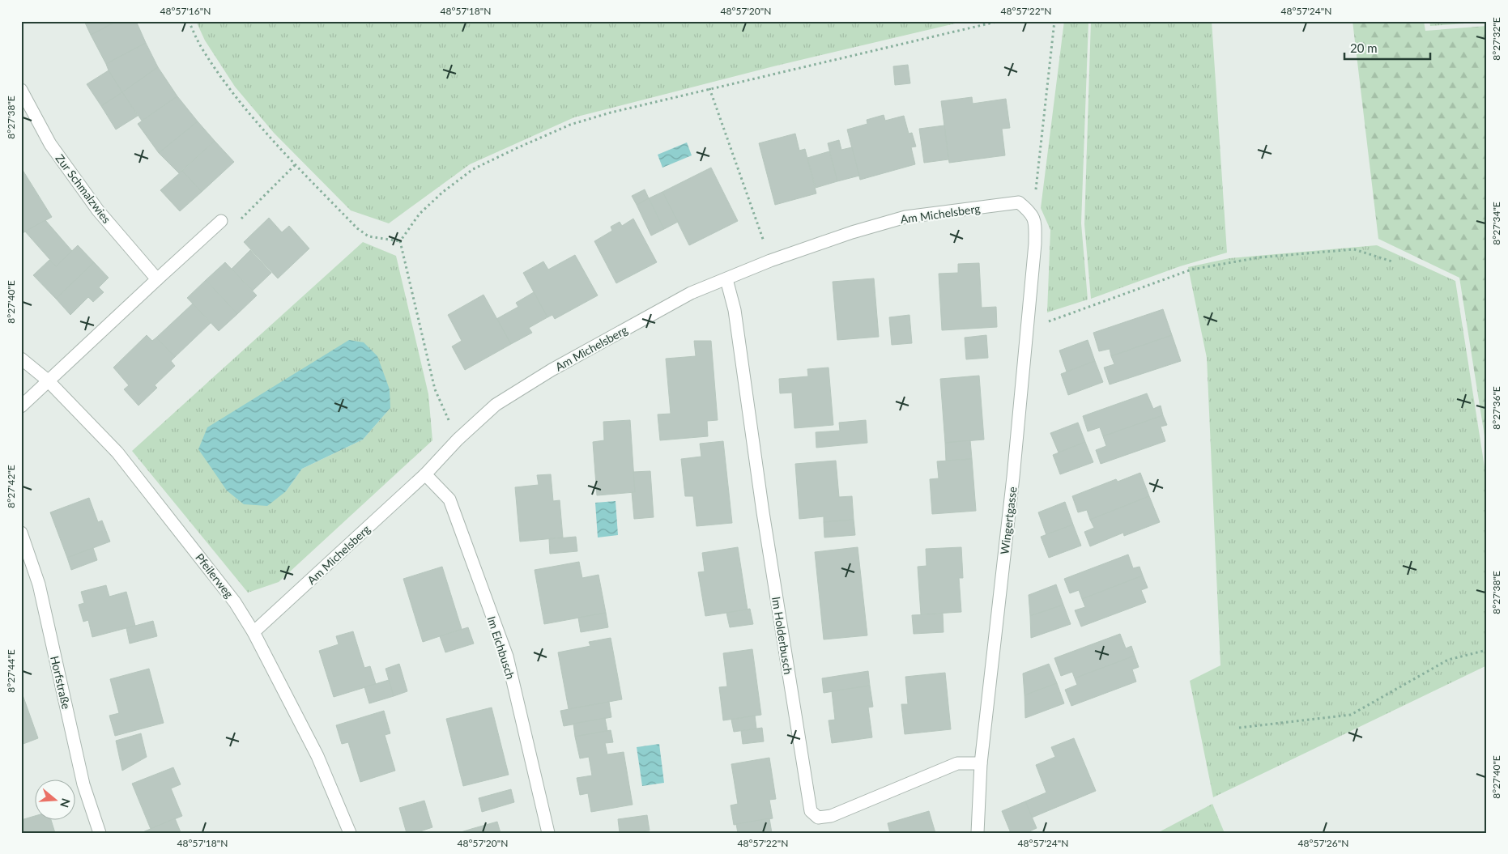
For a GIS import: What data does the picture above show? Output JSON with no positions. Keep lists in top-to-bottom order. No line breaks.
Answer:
{"streets":{"street":["Zur Schmalzwies","Am Michelsberg","Wingertgasse","Pfeilerweg","Im Holderbusch","Im Eichbusch","Horfstraße"]},"crossings":[["Am Michelsberg","Wingertgasse"],["Am Michelsberg","Pfeilerweg"],["Am Michelsberg","Im Holderbusch"],["Am Michelsberg","Im Eichbusch"],["Wingertgasse","Im Holderbusch"]],"scale_bar":"20 m","north":"right","coordinates":["48°57'16\"N","48°57'18\"N","48°57'20\"N","48°57'22\"N","48°57'24\"N","8°27'32\"E","8°27'38\"E","8°27'34\"E","8°27'40\"E","8°27'36\"E","8°27'42\"E","8°27'44\"E","48°57'26\"N"]}
